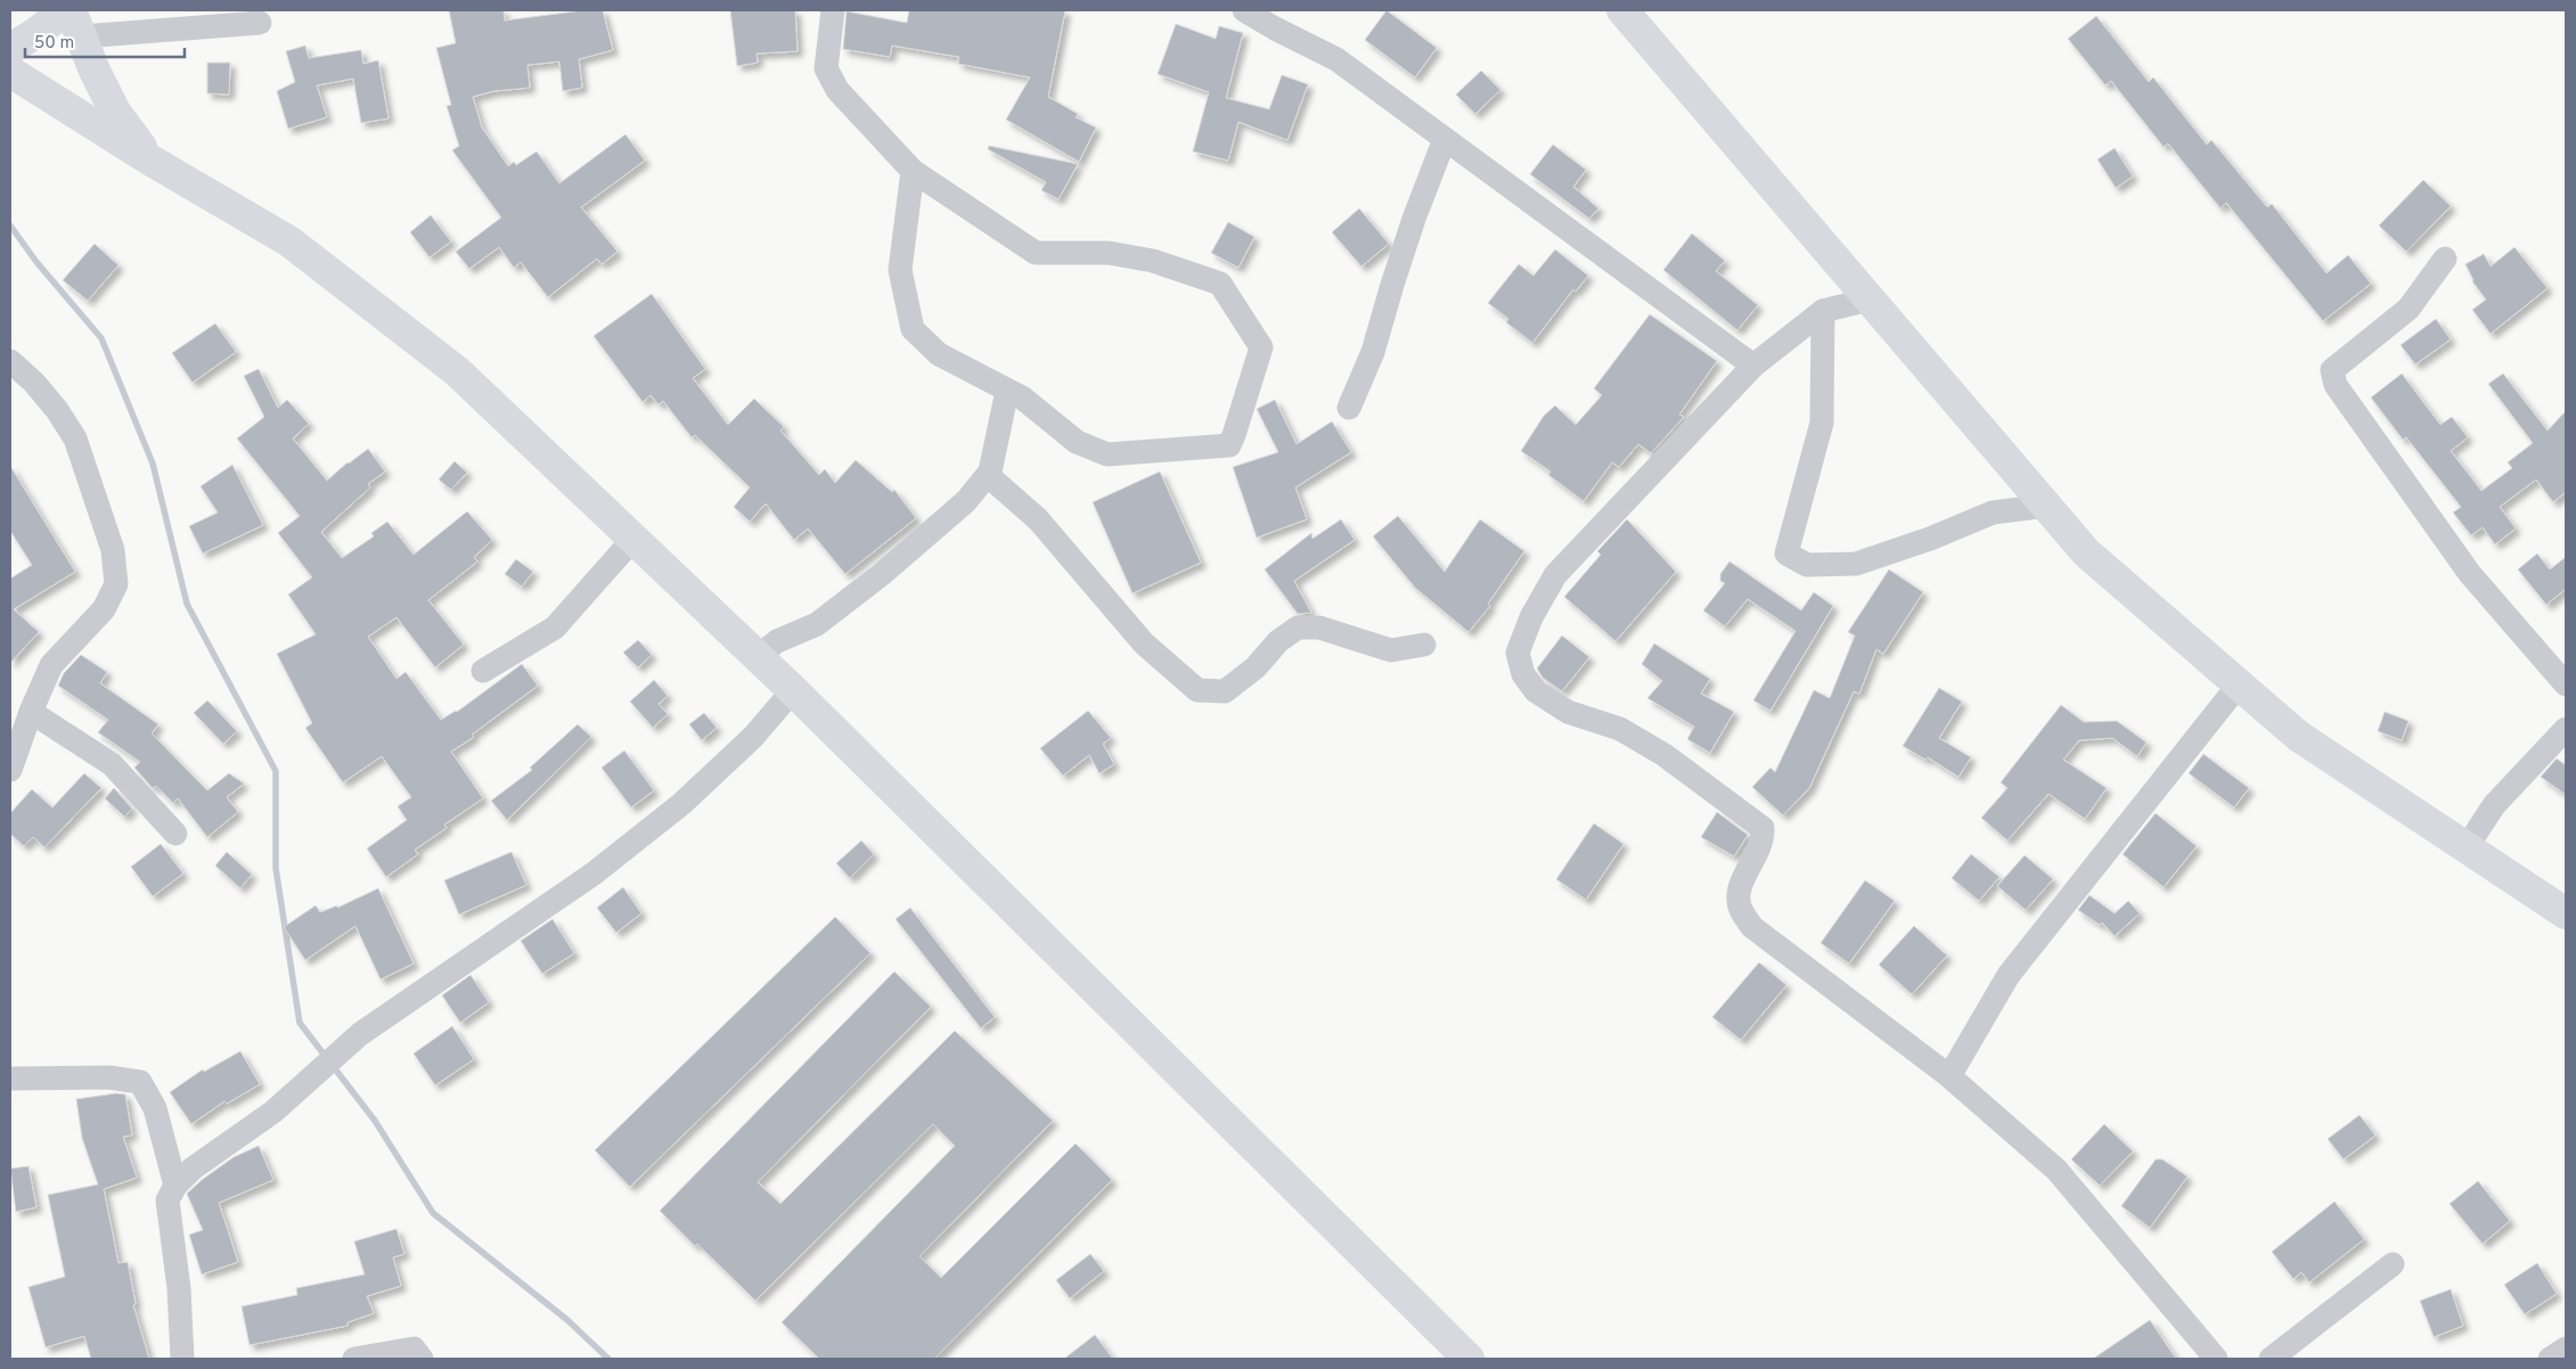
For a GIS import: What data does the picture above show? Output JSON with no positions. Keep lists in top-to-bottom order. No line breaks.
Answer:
{"scale_bar":"50 m"}
